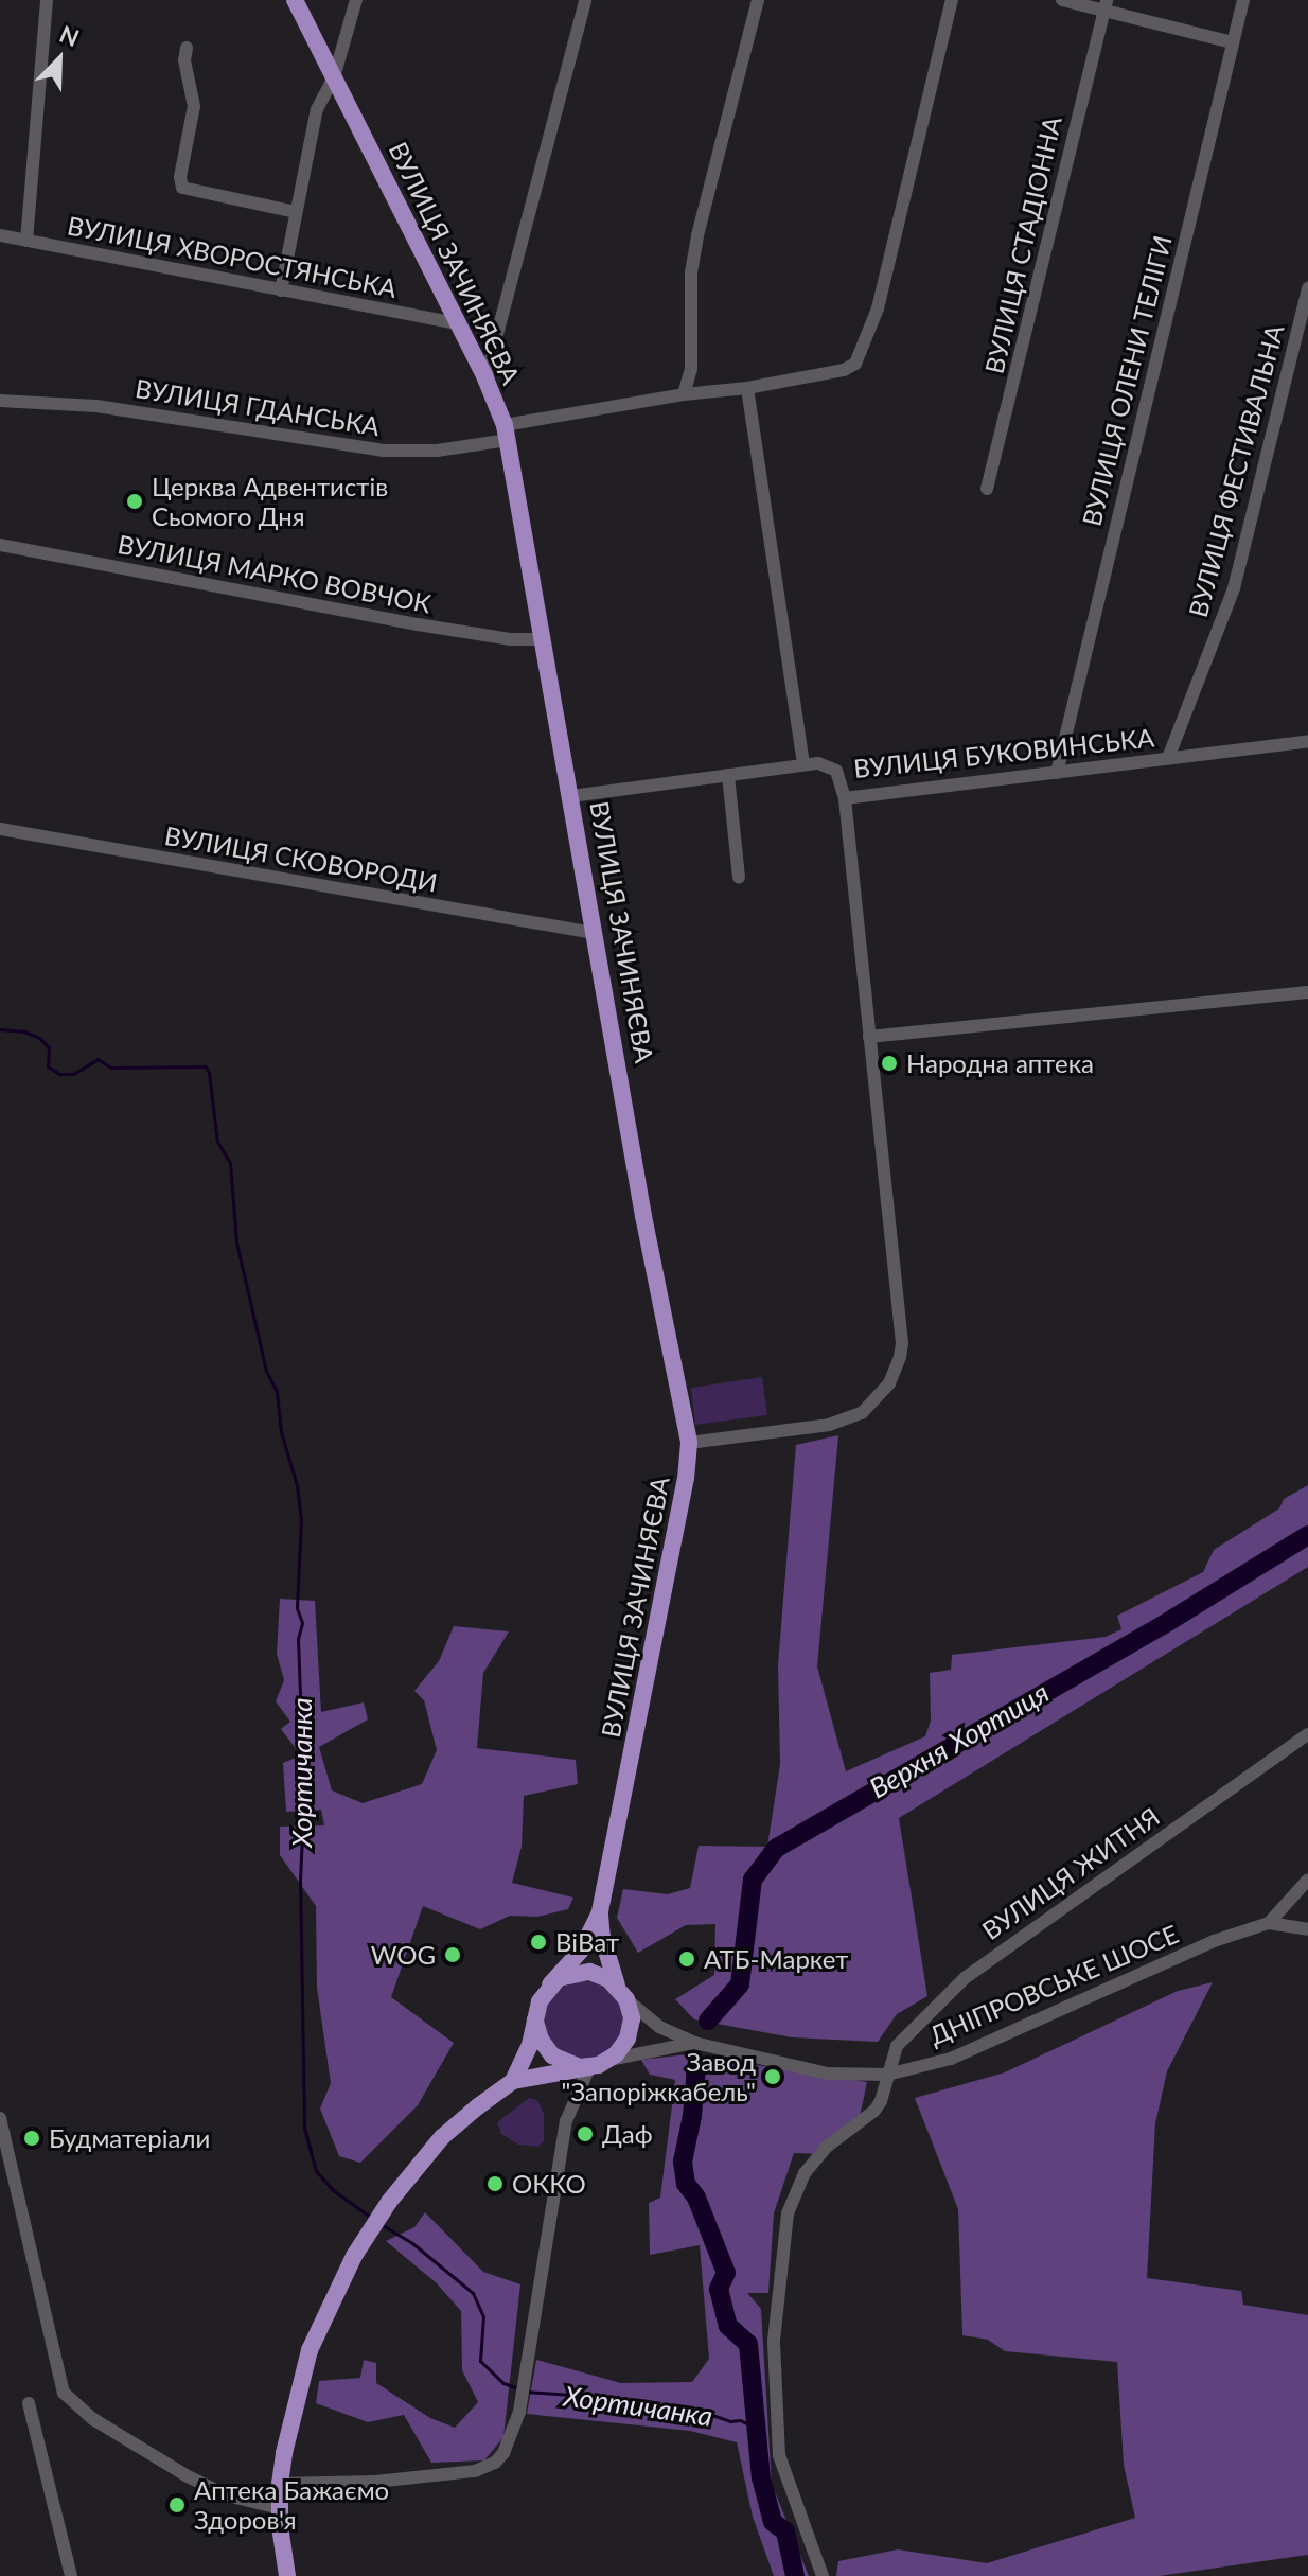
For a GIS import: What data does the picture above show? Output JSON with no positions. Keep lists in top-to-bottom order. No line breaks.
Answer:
{"streets":{"main road":["ВУЛИЦЯ ЗАЧИНЯЄВА"],"street":["ВУЛИЦЯ СТАДІОННА","ВУЛИЦЯ ХВОРОСТЯНСЬКА","ВУЛИЦЯ ОЛЕНИ ТЕЛІГИ","ВУЛИЦЯ ГДАНСЬКА","ВУЛИЦЯ ФЕСТИВАЛЬНА","ВУЛИЦЯ МАРКО ВОВЧОК","ВУЛИЦЯ БУКОВИНСЬКА","ВУЛИЦЯ СКОВОРОДИ","ВУЛИЦЯ ЖИТНЯ","ДНІПРОВСЬКЕ ШОСЕ"]},"crossings":[["ВУЛИЦЯ ХВОРОСТЯНСЬКА","ВУЛИЦЯ ЗАЧИНЯЄВА"],["ВУЛИЦЯ ЗАЧИНЯЄВА","ВУЛИЦЯ ГДАНСЬКА"],["ВУЛИЦЯ ЗАЧИНЯЄВА","ВУЛИЦЯ МАРКО ВОВЧОК"],["ВУЛИЦЯ ЗАЧИНЯЄВА","ВУЛИЦЯ БУКОВИНСЬКА"],["ВУЛИЦЯ ЗАЧИНЯЄВА","ВУЛИЦЯ СКОВОРОДИ"],["ВУЛИЦЯ ОЛЕНИ ТЕЛІГИ","ВУЛИЦЯ БУКОВИНСЬКА"],["ВУЛИЦЯ ФЕСТИВАЛЬНА","ВУЛИЦЯ БУКОВИНСЬКА"],["ВУЛИЦЯ ЖИТНЯ","ДНІПРОВСЬКЕ ШОСЕ"]],"water":["Верхня Хортиця","Хортичанка"],"places":["Церква Адвентистів Сьомого Дня","Народна аптека","ВіВат","WOG","АТБ-Маркет","Завод \"Запоріжкабель\"","Даф","Будматеріали","ОККО","Аптека Бажаємо Здоров'я"],"north":"top right"}
